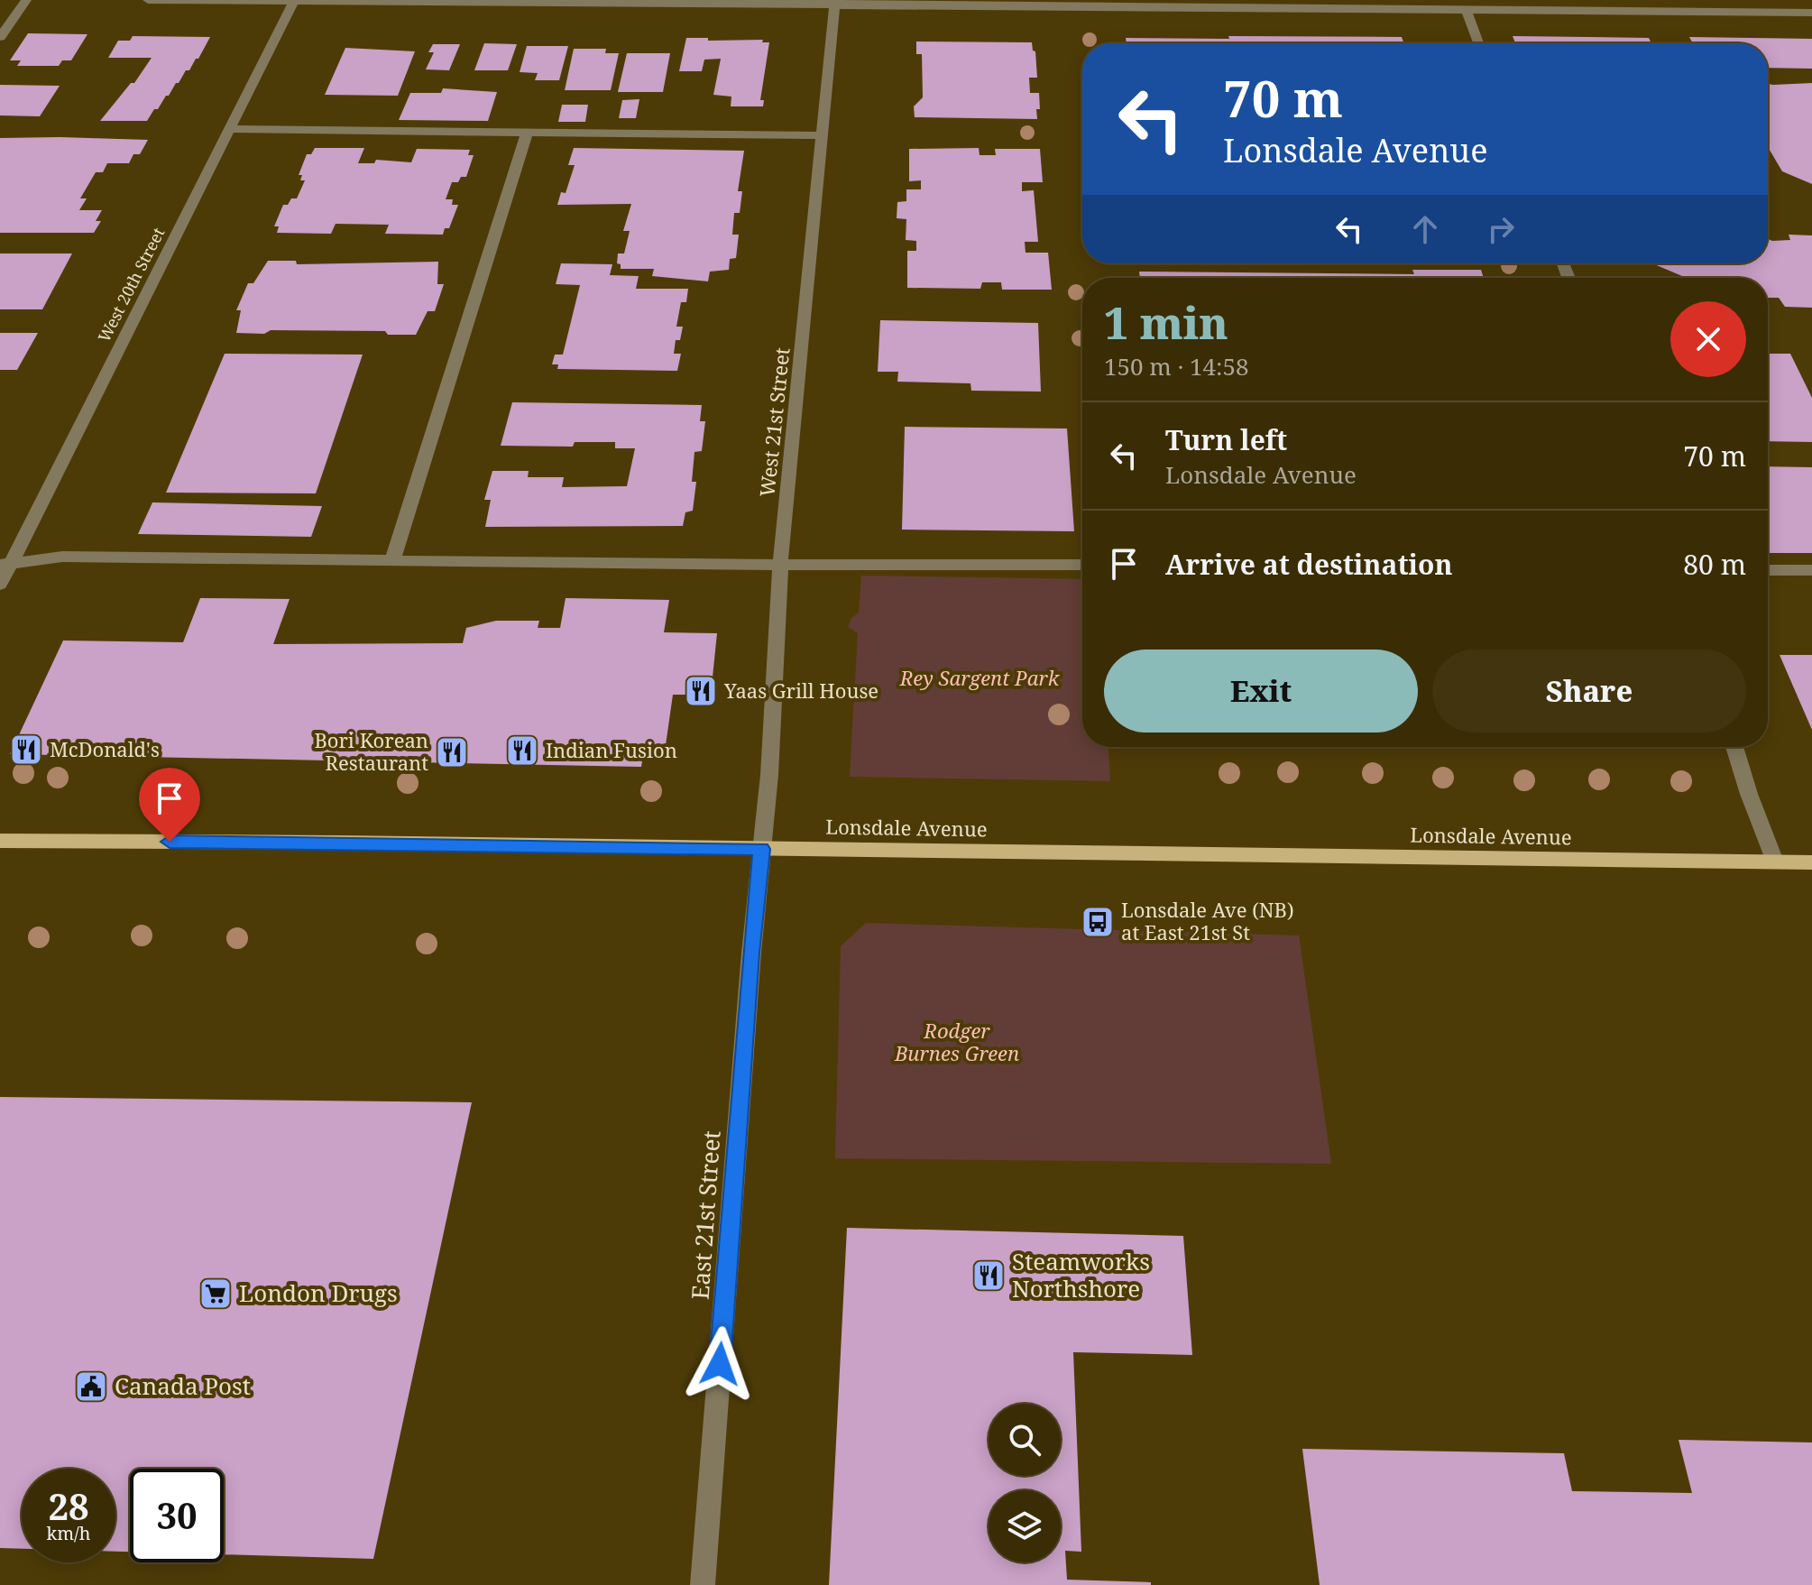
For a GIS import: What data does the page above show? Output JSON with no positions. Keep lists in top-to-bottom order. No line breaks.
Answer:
{"streets":{"main road":["Lonsdale Avenue"],"street":["West 20th Street","West 21st Street","East 21st Street"]},"crossings":[["West 21st Street","Lonsdale Avenue"],["West 21st Street","East 21st Street"],["Lonsdale Avenue","East 21st Street"]],"parks":["Rey Sargent Park","Rodger Burnes Green"],"places":{"restaurant":["Yaas Grill House","McDonald's","Indian Fusion","Bori Korean Restaurant","Steamworks Northshore"],"bus stop":["Lonsdale Ave (NB) at East 21st St"],"supermarket":["London Drugs"],"public building":["Canada Post"]},"page":{"turn":["70 m","Lonsdale Avenue"],"heading":["1 min","150 m · 14:58"],"list":[{"name":"Turn left","note":"Lonsdale Avenue","value":"70 m"},{"name":"Arrive at destination","value":"80 m"}],"buttons":["Exit","Share"],"speed":"28 km/h","limit":"30"}}
